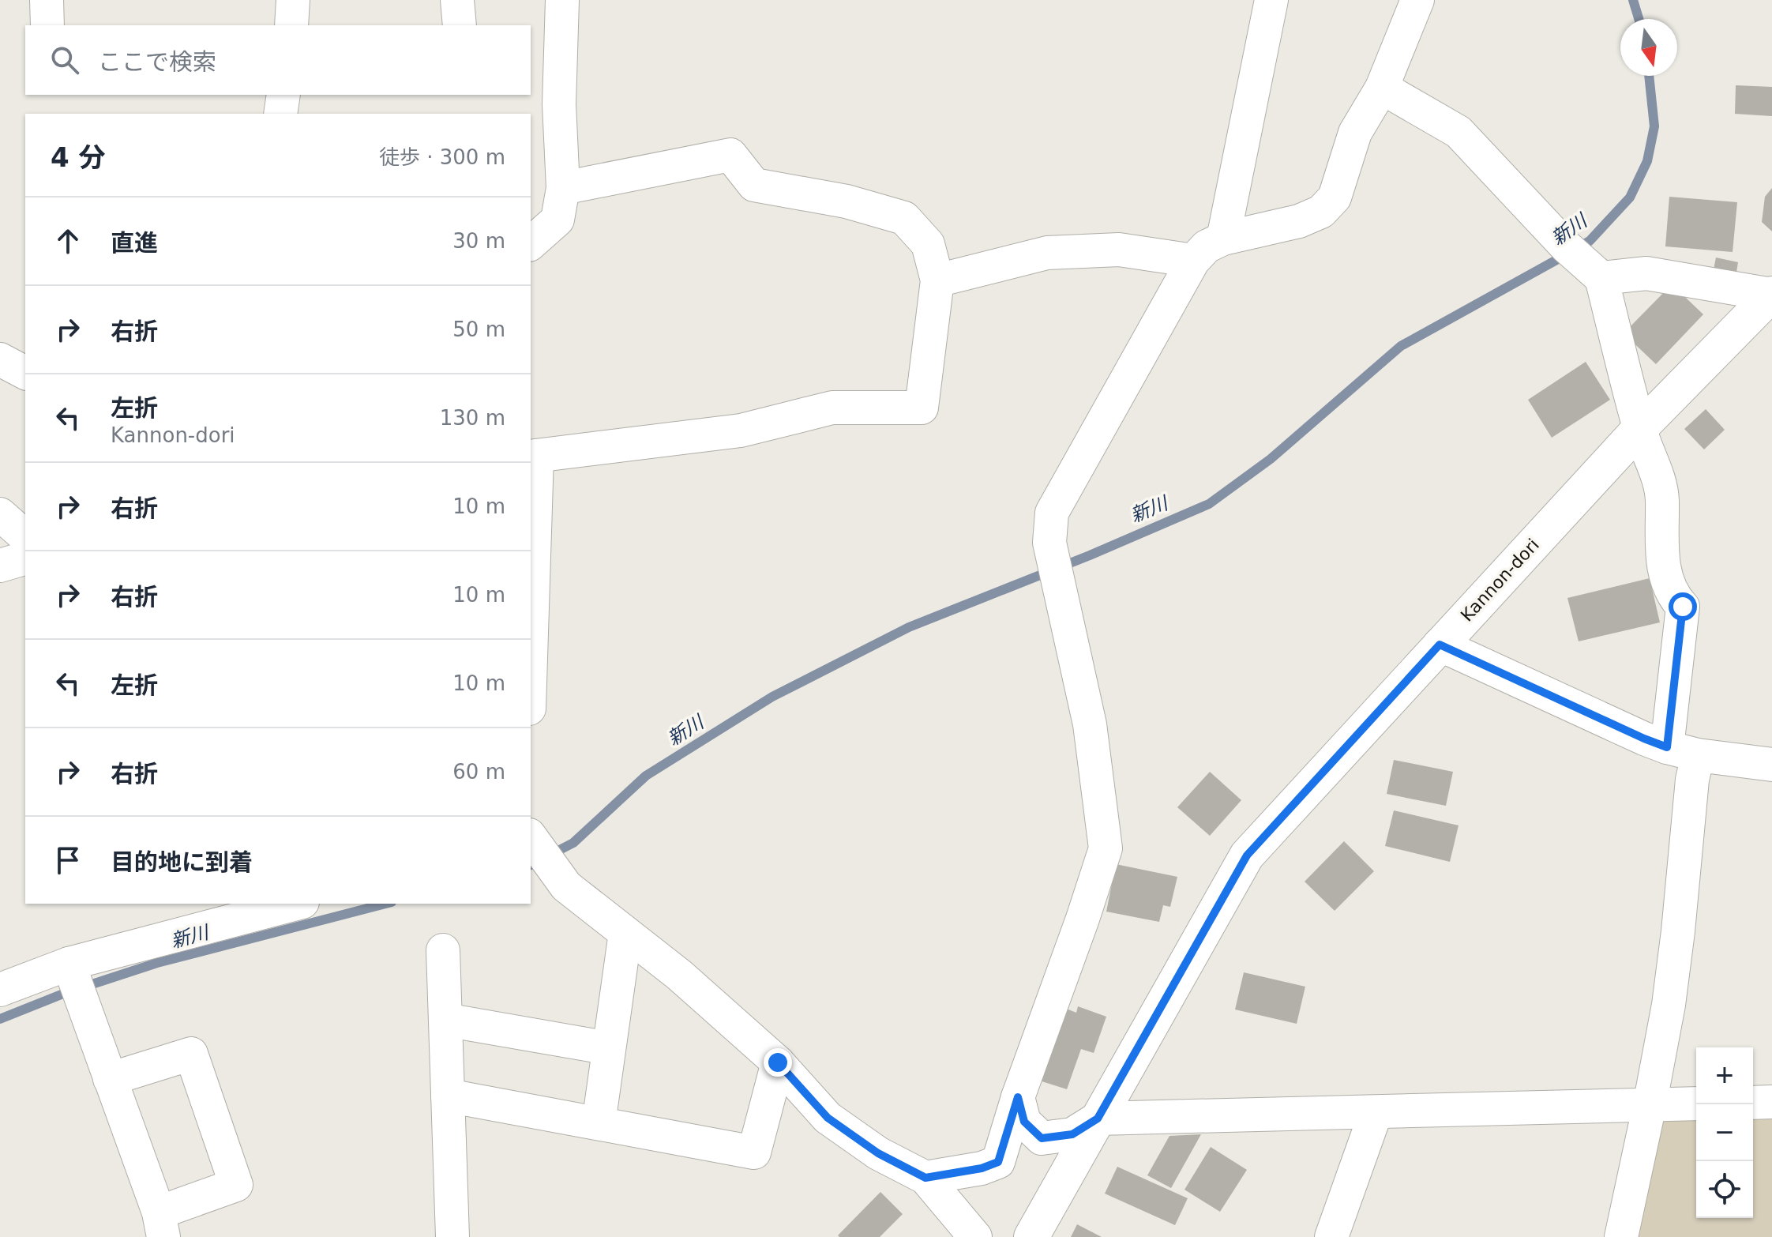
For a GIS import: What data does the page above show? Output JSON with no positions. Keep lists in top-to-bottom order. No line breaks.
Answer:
{"streets":{"street":["Kannon-dori"]},"water":["新川"],"north":"bottom","page":{"search":"ここで検索","heading":["4 分","徒歩 · 300 m"],"list":[["直進","30 m"],["右折","50 m"],["左折","Kannon-dori","130 m"],["右折","10 m"],["右折","10 m"],["左折","10 m"],["右折","60 m"],"目的地に到着"],"map_buttons":["+","−"]}}
